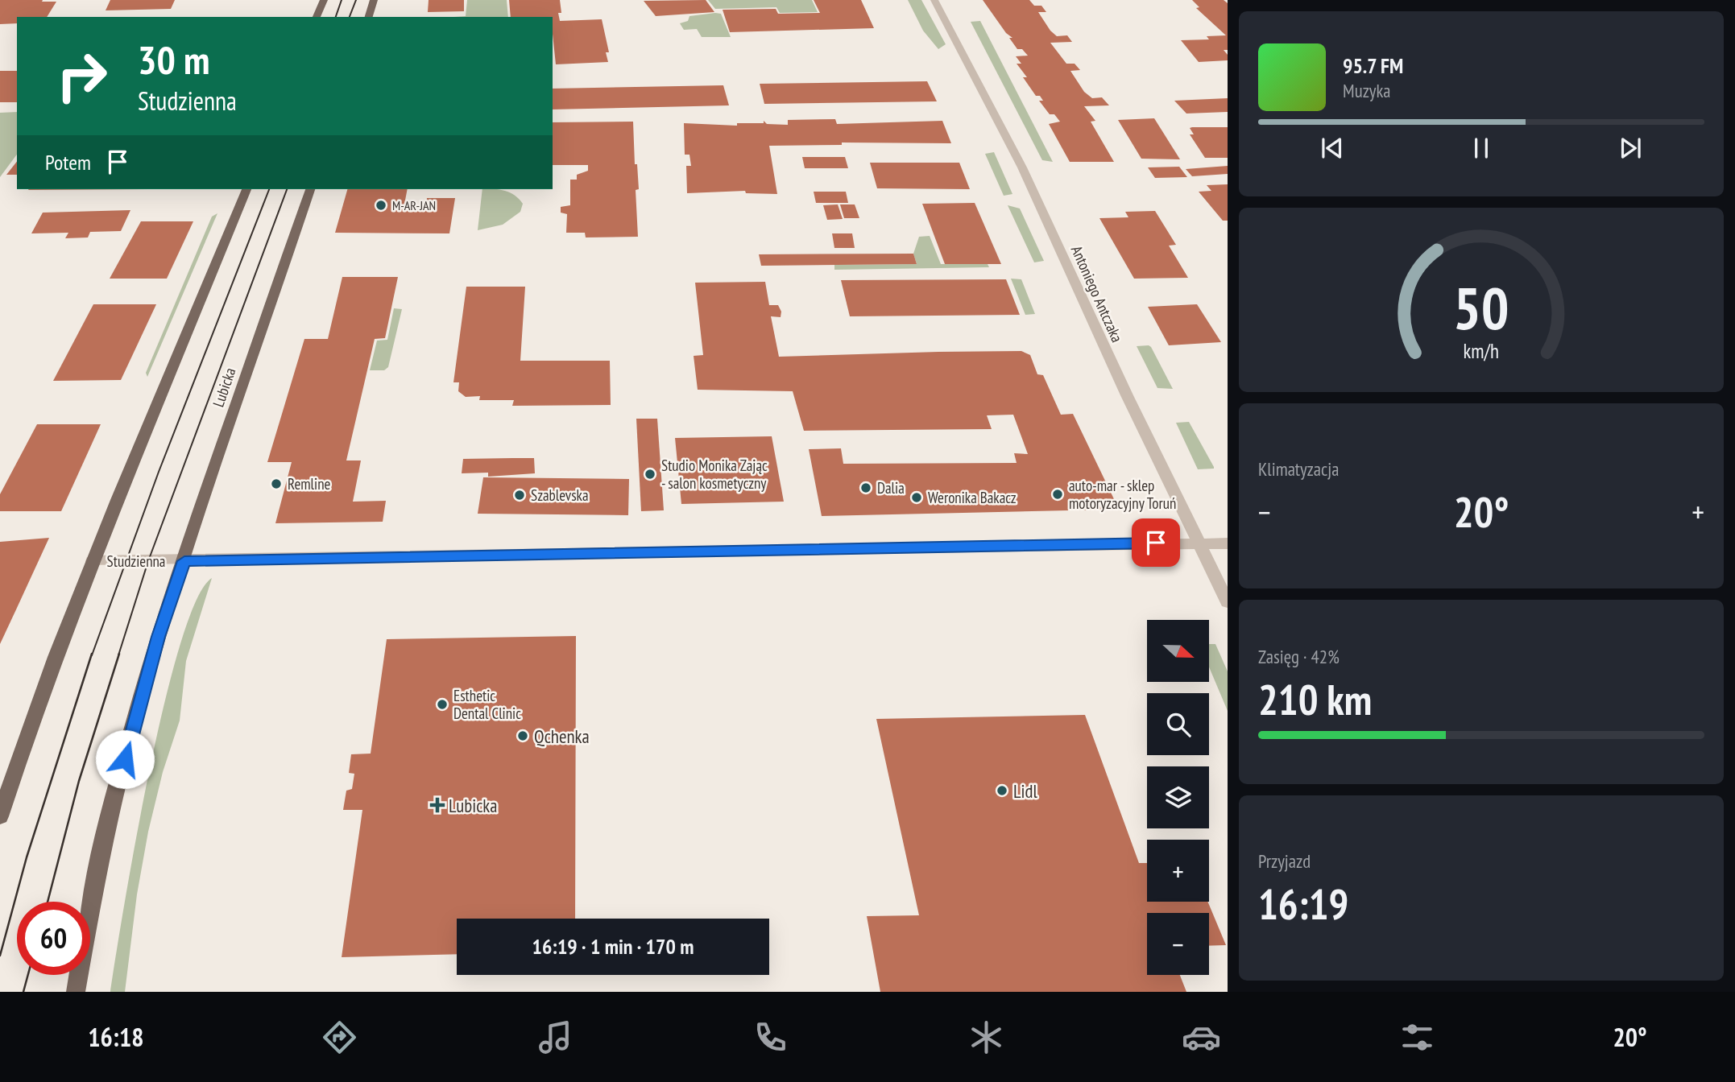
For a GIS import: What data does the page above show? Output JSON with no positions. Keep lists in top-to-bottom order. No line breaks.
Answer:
{"streets":{"main road":["Lubicka"],"street":["Antoniego Antczaka","Studzienna"]},"crossings":[["Antoniego Antczaka","Studzienna"],["Lubicka","Studzienna"]],"places":{"other":["M-AR-JAN","Studio Monika Zając - salon kosmetyczny","Remline","Dalia","auto-mar - sklep motoryzacyjny Toruń","Szablevska","Weronika Bakacz","Esthetic Dental Clinic","Qchenka","Lidl"],"health":["Lubicka"]},"north":"right","page":{"turn":["30 m","Studzienna"],"song":["95.7 FM","Muzyka"],"then":"Potem","tile":["Klimatyzacja",["Zasięg · 42%","210 km"],["Przyjazd","16:19"]],"heat":["−","20°","+"],"map_buttons":["+","−"],"limit":"60","trip":"16:19 · 1 min · 170 m","tabs":["16:18","20°"],"gauge":["50","km/h"]}}
